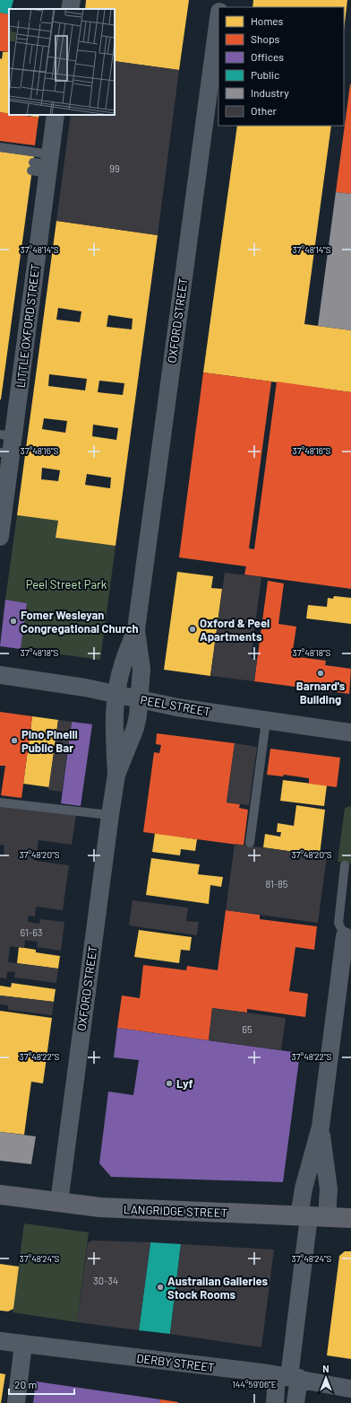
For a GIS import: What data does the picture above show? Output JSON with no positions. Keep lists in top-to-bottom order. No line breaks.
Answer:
{"streets":{"street":["OXFORD STREET","LITTLE OXFORD STREET","PEEL STREET","LANGRIDGE STREET","DERBY STREET"]},"crossings":[["OXFORD STREET","PEEL STREET"],["OXFORD STREET","LANGRIDGE STREET"]],"parks":["Peel Street Park"],"places":["Fomer Wesleyan Congregational Church","Oxford & Peel Apartments","Barnard's Building","Pino Pinelli Public Bar","Lyf","Australian Galleries Stock Rooms"],"house_numbers":["99","81-85","61-63","65","30-34"],"legend":["Homes","Shops","Offices","Public","Industry","Other"],"scale_bar":"20 m","north":"top","coordinates":["37°48'14\"S","37°48'16\"S","37°48'18\"S","37°48'20\"S","37°48'22\"S","37°48'24\"S","144°59'06\"E"]}
